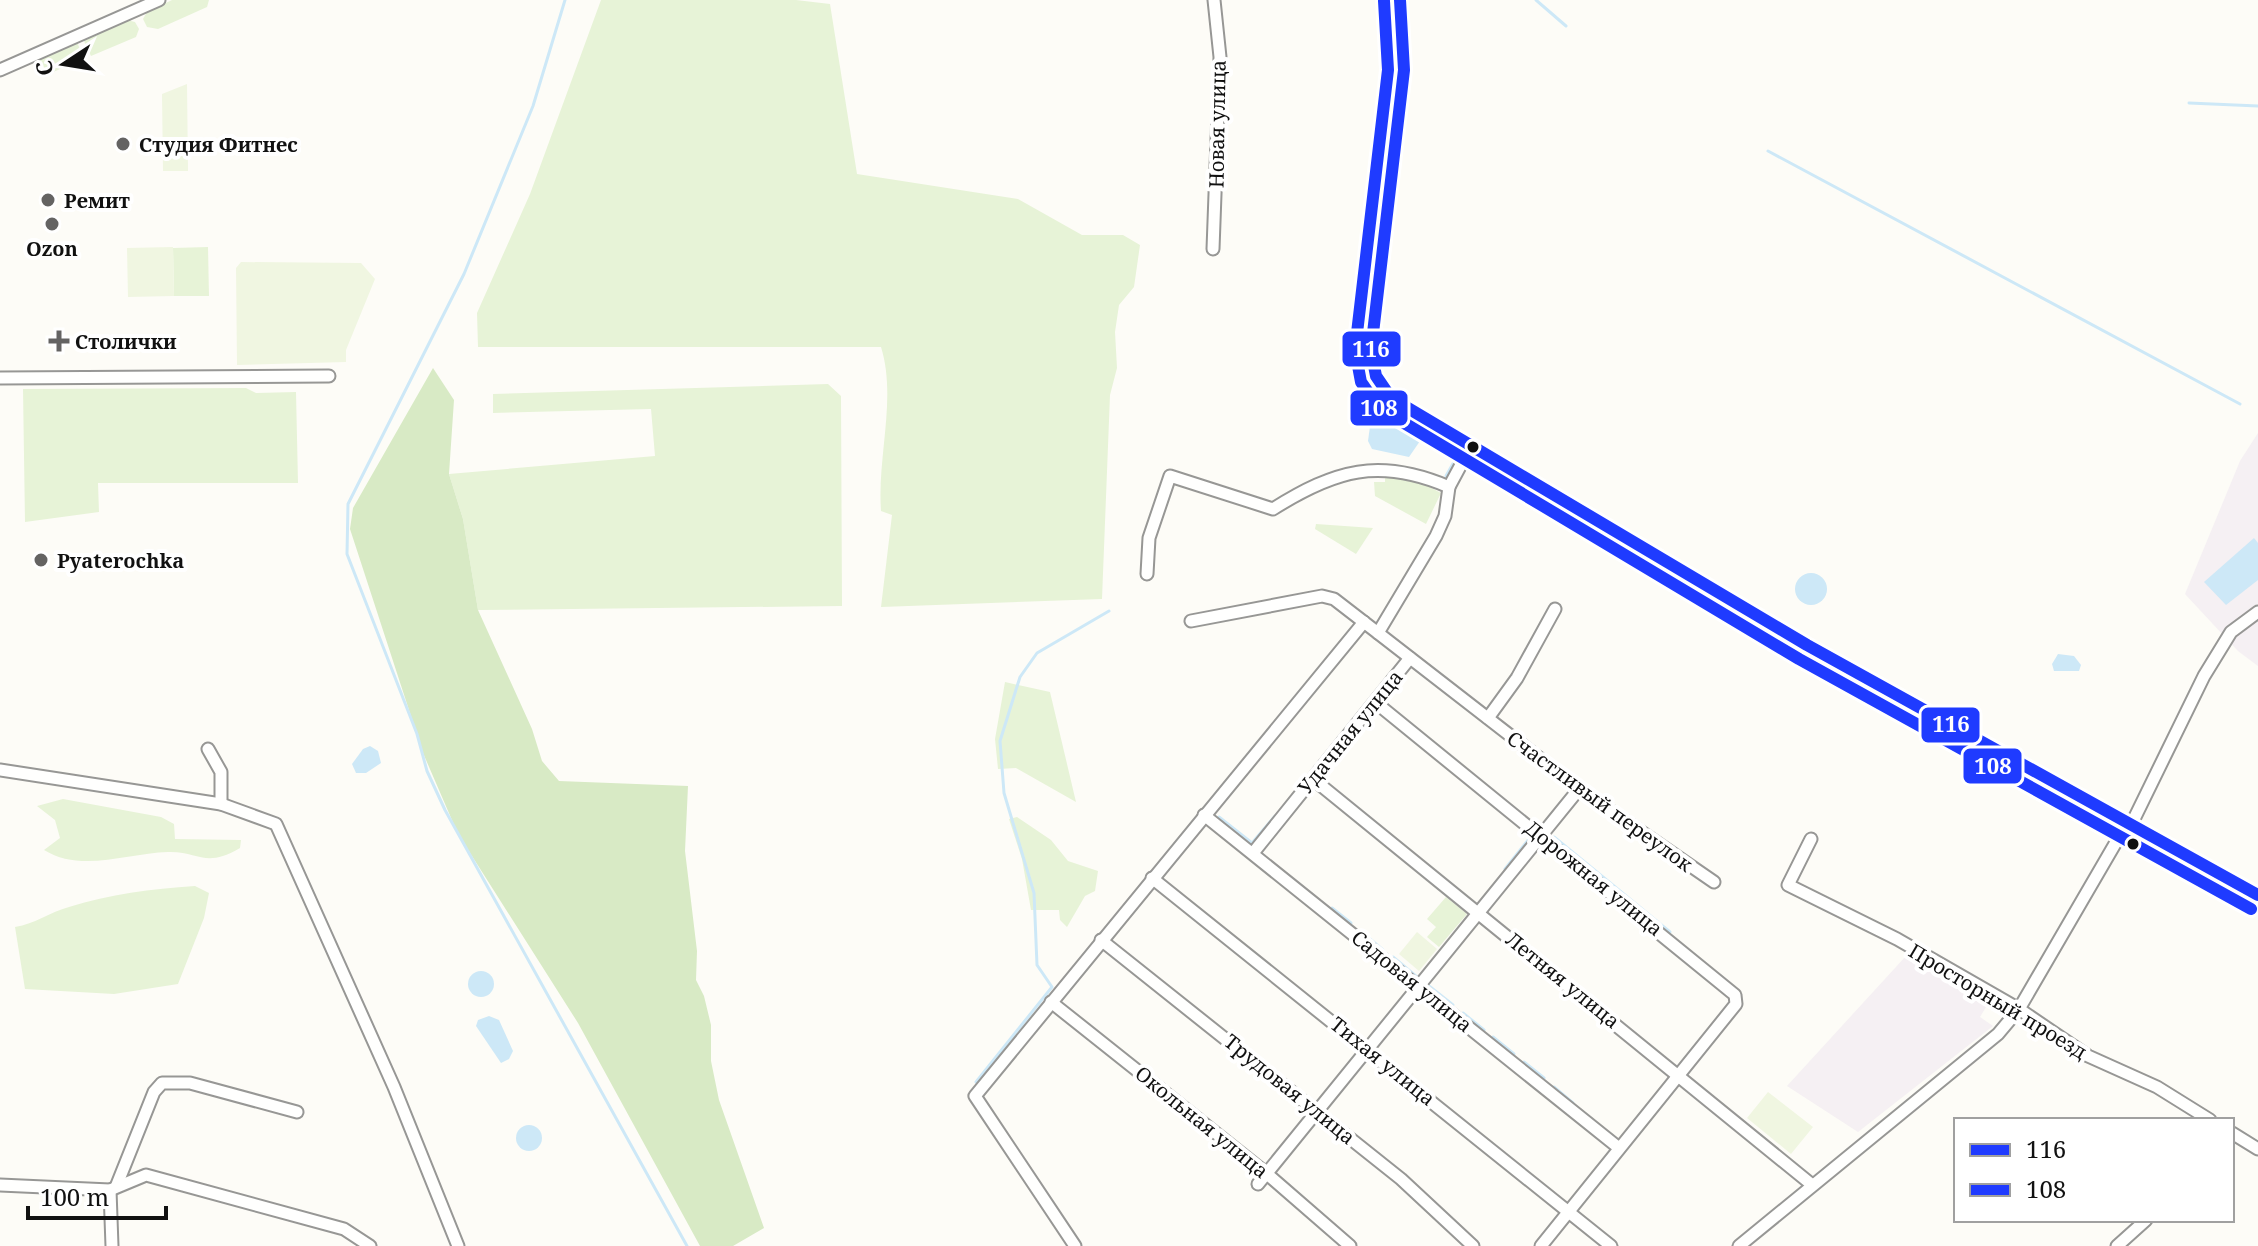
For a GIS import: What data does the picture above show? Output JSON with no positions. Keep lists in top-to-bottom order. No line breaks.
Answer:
{"streets":{"street":["Новая улица","Удачная улица","Счастливый переулок","Дорожная улица","Летняя улица","Садовая улица","Просторный проезд","Тихая улица","Трудовая улица","Окольная улица"]},"crossings":[["Удачная улица","Счастливый переулок"],["Удачная улица","Дорожная улица"],["Удачная улица","Летняя улица"],["Удачная улица","Садовая улица"],["Дорожная улица","Летняя улица"],["Дорожная улица","Садовая улица"],["Дорожная улица","Тихая улица"]],"places":{"other":["Студия Фитнес","Ремит","Ozon","Pyaterochka"],"health":["Столички"]},"lines":["transit line 116","transit line 108"],"legend":["116","108"],"scale_bar":"100 m","north":"left"}
